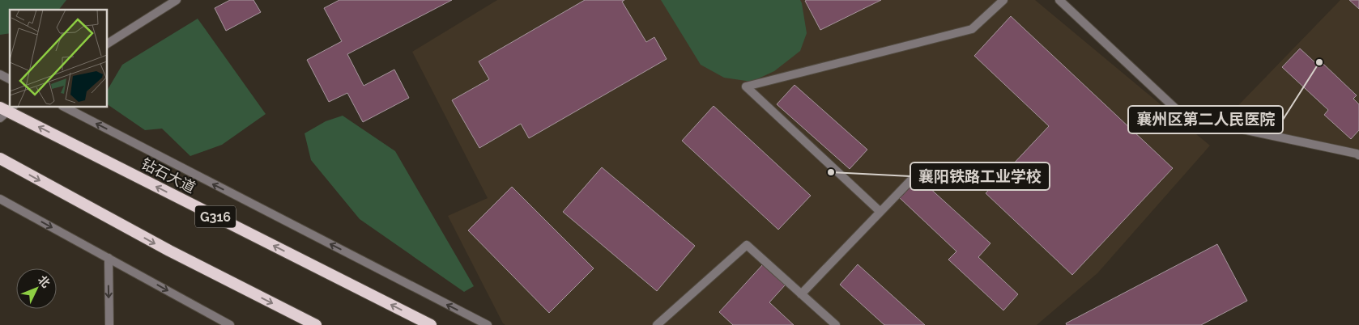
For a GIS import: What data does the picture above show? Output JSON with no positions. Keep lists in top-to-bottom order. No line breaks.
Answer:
{"streets":{"highway":["钻石大道","G316"]},"places":["襄州区第二人民医院","襄阳铁路工业学校"],"north":"top right"}
